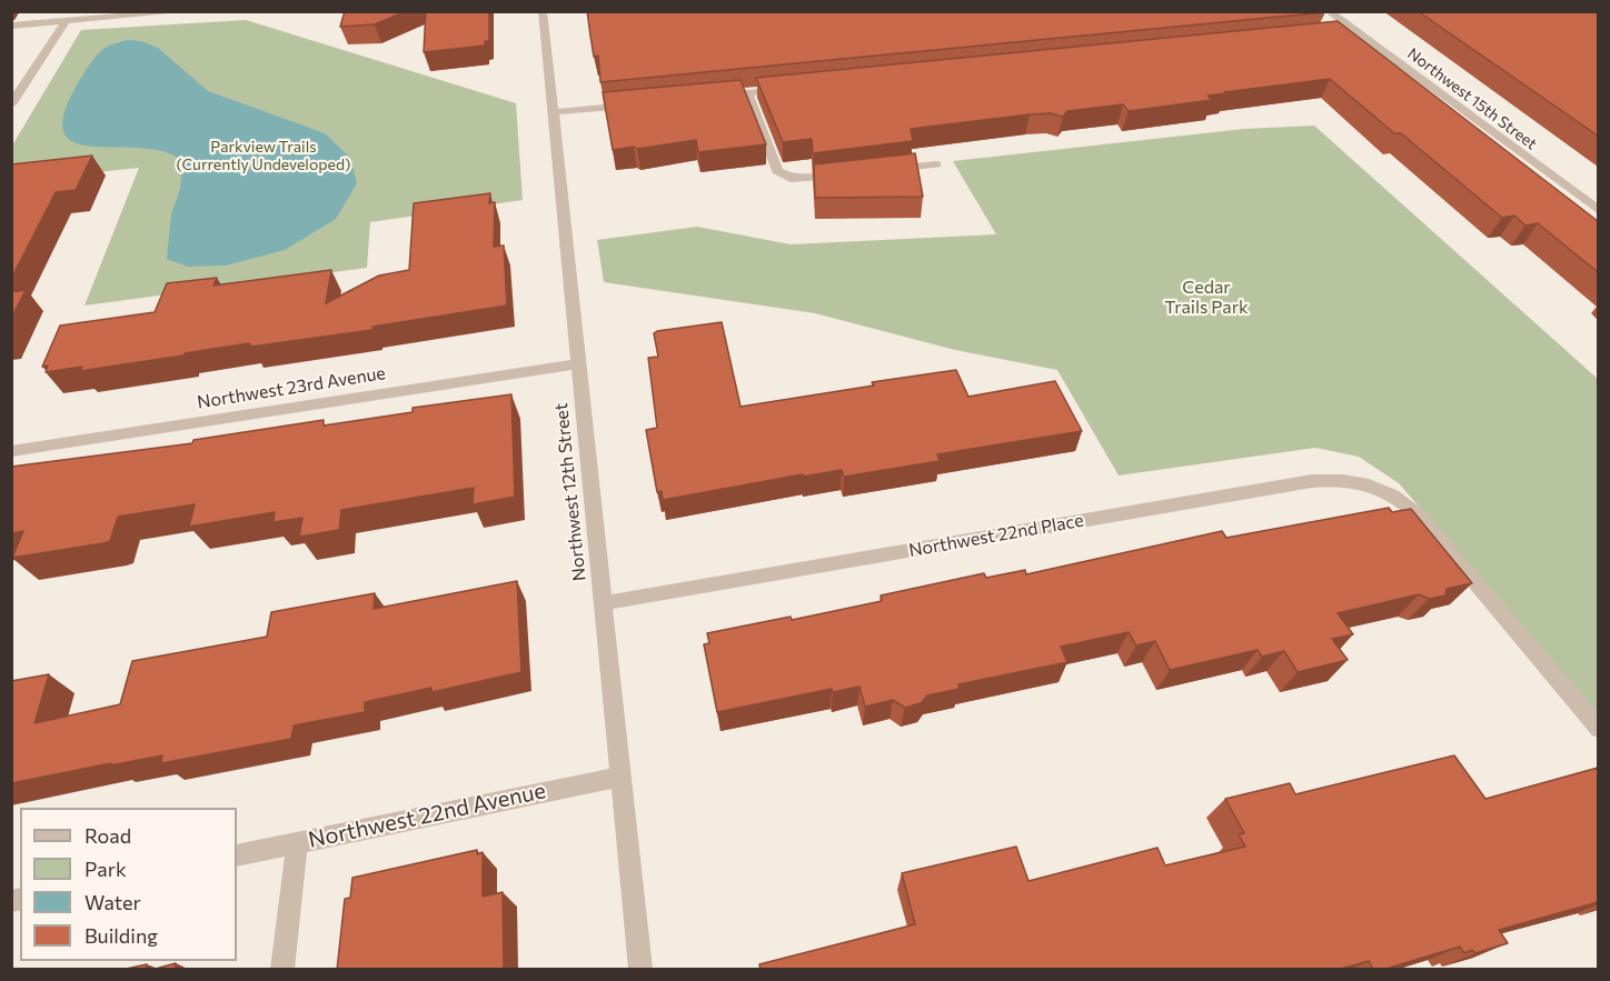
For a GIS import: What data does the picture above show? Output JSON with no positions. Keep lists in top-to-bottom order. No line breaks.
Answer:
{"streets":{"street":["Northwest 15th Street","Northwest 23rd Avenue","Northwest 12th Street","Northwest 22nd Place","Northwest 22nd Avenue"]},"crossings":[["Northwest 23rd Avenue","Northwest 12th Street"],["Northwest 12th Street","Northwest 22nd Place"],["Northwest 12th Street","Northwest 22nd Avenue"]],"parks":["Parkview Trails (Currently Undeveloped)","Cedar Trails Park"],"legend":["Road","Park","Water","Building"]}
